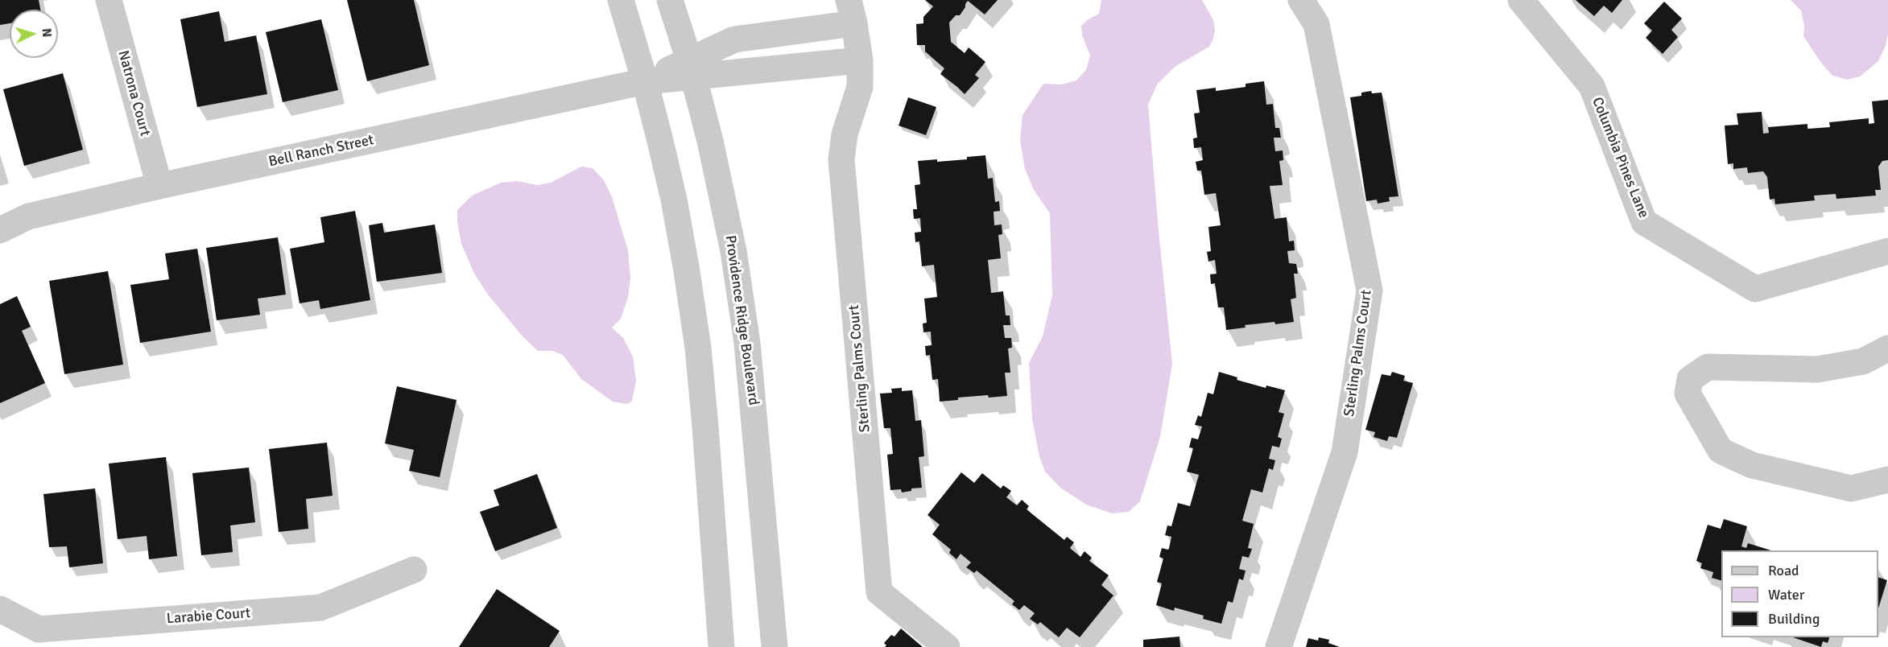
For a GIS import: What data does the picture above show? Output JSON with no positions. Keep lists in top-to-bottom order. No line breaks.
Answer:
{"streets":{"street":["Natrona Court","Bell Ranch Street","Columbia Pines Lane","Providence Ridge Boulevard","Sterling Palms Court","Larabie Court"]},"crossings":[["Natrona Court","Bell Ranch Street"],["Bell Ranch Street","Sterling Palms Court"],["Providence Ridge Boulevard","Sterling Palms Court"]],"legend":["Road","Water","Building"],"north":"right"}
